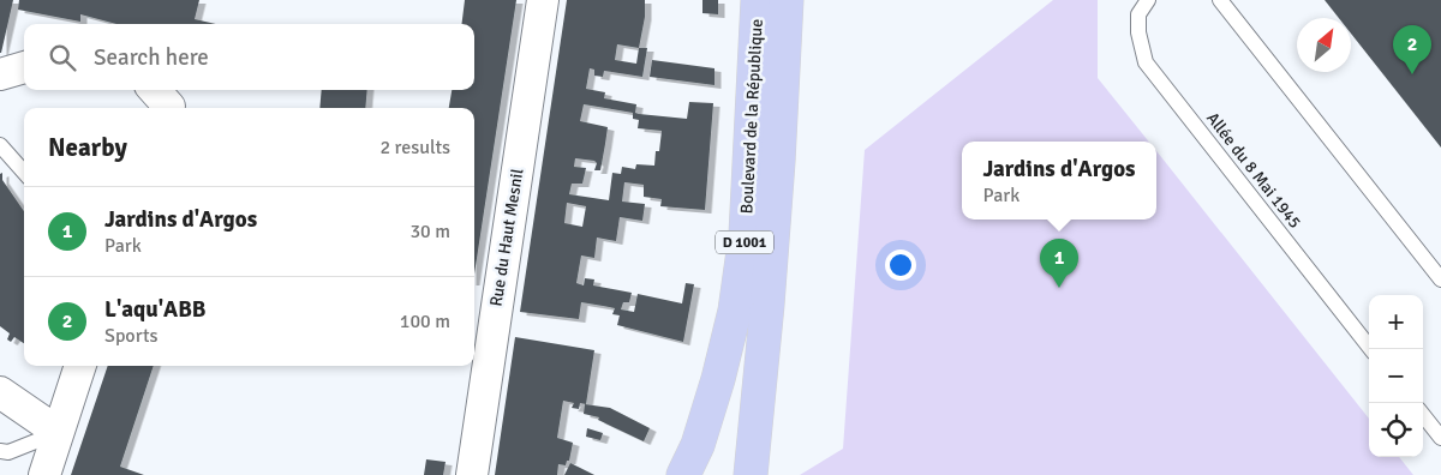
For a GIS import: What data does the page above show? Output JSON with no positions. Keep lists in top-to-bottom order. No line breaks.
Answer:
{"streets":{"main road":["Boulevard de la République","D 1001"],"street":["Rue du Haut Mesnil"],"lane":["Allée du 8 Mai 1945"]},"north":"top right","page":{"search":"Search here","pins":["2","1"],"heading":["Nearby","2 results"],"popup":["Jardins d'Argos","Park"],"list":[{"mark":"1","name":"Jardins d'Argos","note":"Park","value":"30 m"},{"mark":"2","name":"L'aqu'ABB","note":"Sports","value":"100 m"}],"map_buttons":["+","−"]}}
